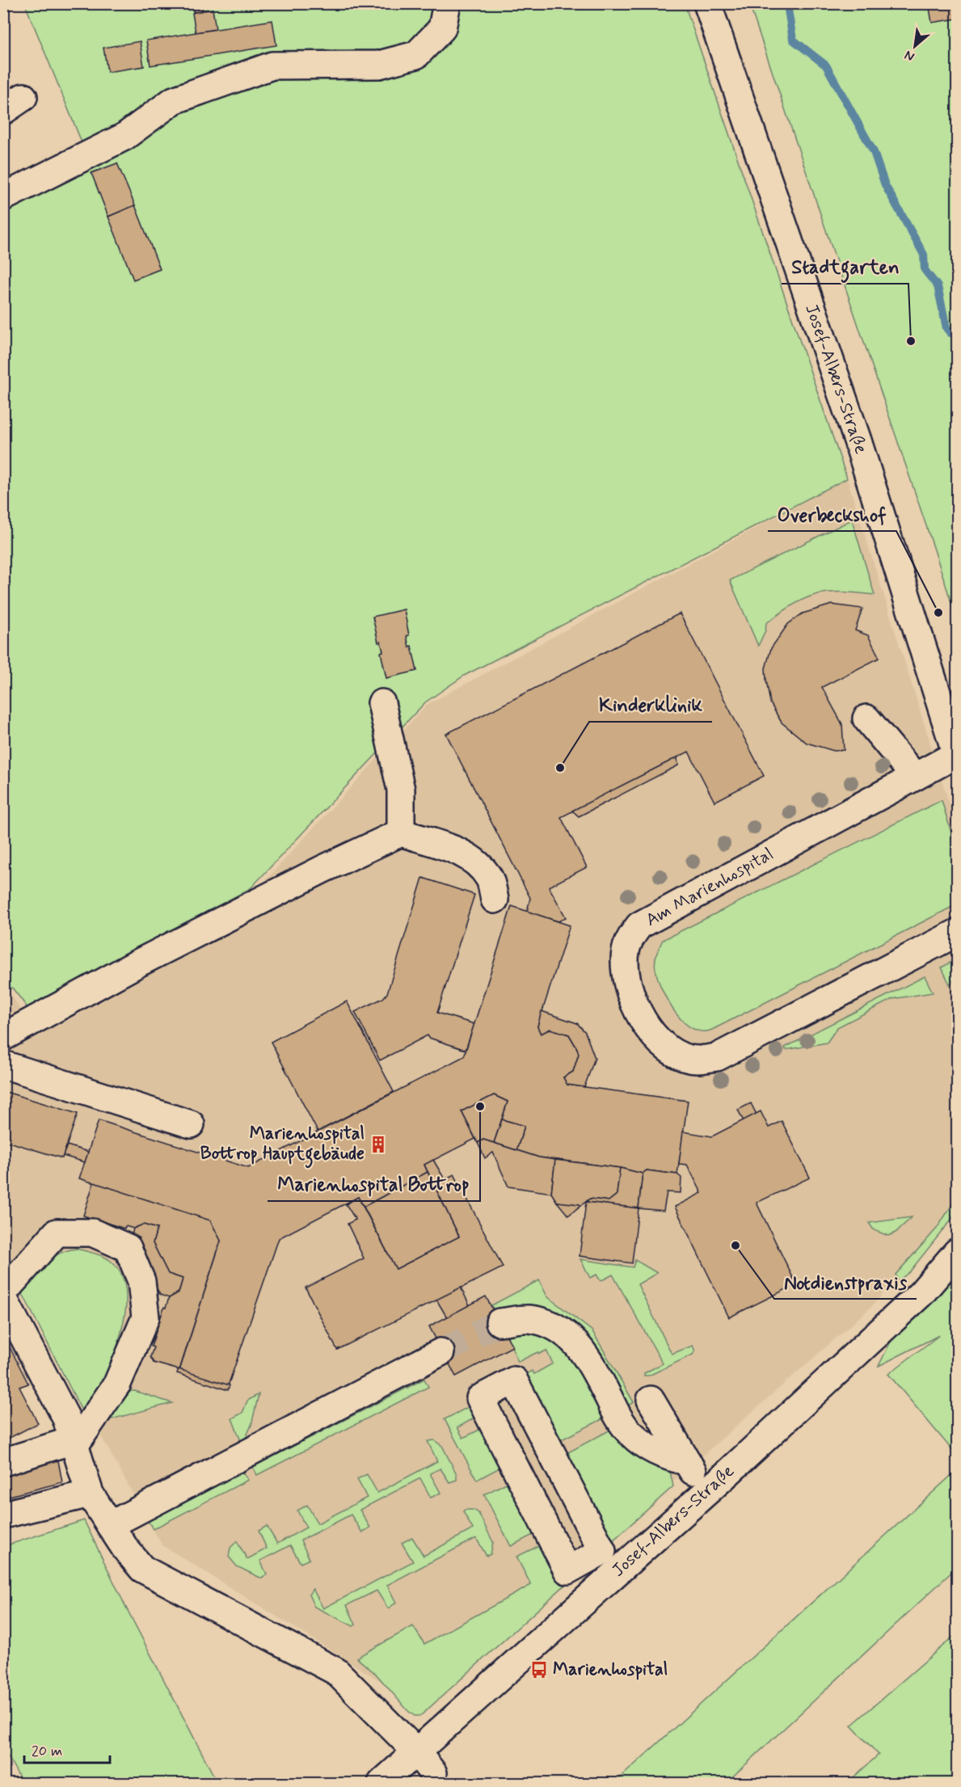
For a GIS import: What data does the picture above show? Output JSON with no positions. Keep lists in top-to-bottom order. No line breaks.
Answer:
{"streets":{"street":["Josef-Albers-Straße","Am Marienhospital"]},"crossings":[["Josef-Albers-Straße","Am Marienhospital"]],"places":{"other":["Stadtgarten","Overbeckshof","Kinderklinik","Marienhospital Bottrop","Notdienstpraxis"],"building":["Marienhospital Bottrop Hauptgebäude"],"bus stop":["Marienhospital"]},"scale_bar":"20 m","north":"bottom left"}
